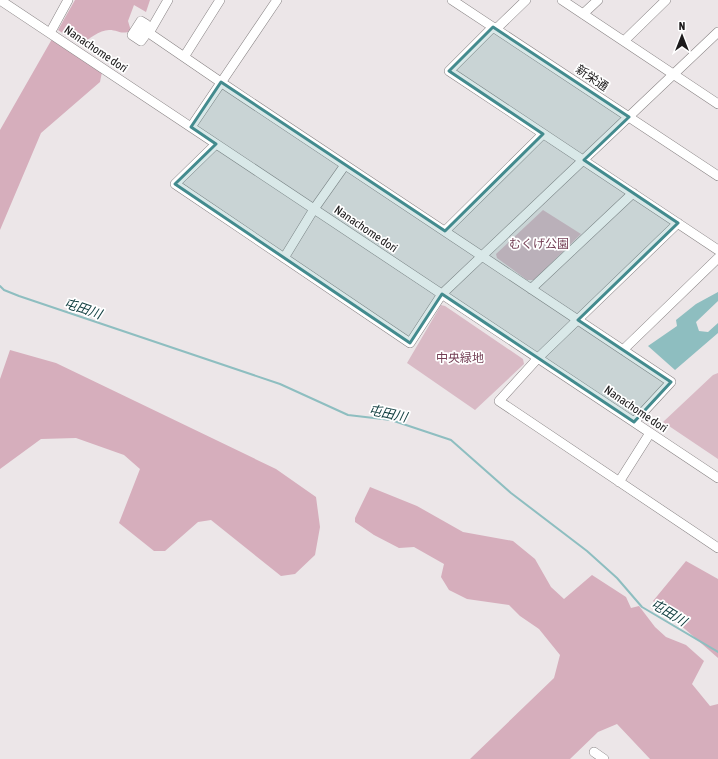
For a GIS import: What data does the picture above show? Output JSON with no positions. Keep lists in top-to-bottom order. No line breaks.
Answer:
{"streets":{"street":["Nanachome dori","新栄通"]},"water":["屯田川"],"parks":["むくげ公園","中央緑地"],"north":"top"}
